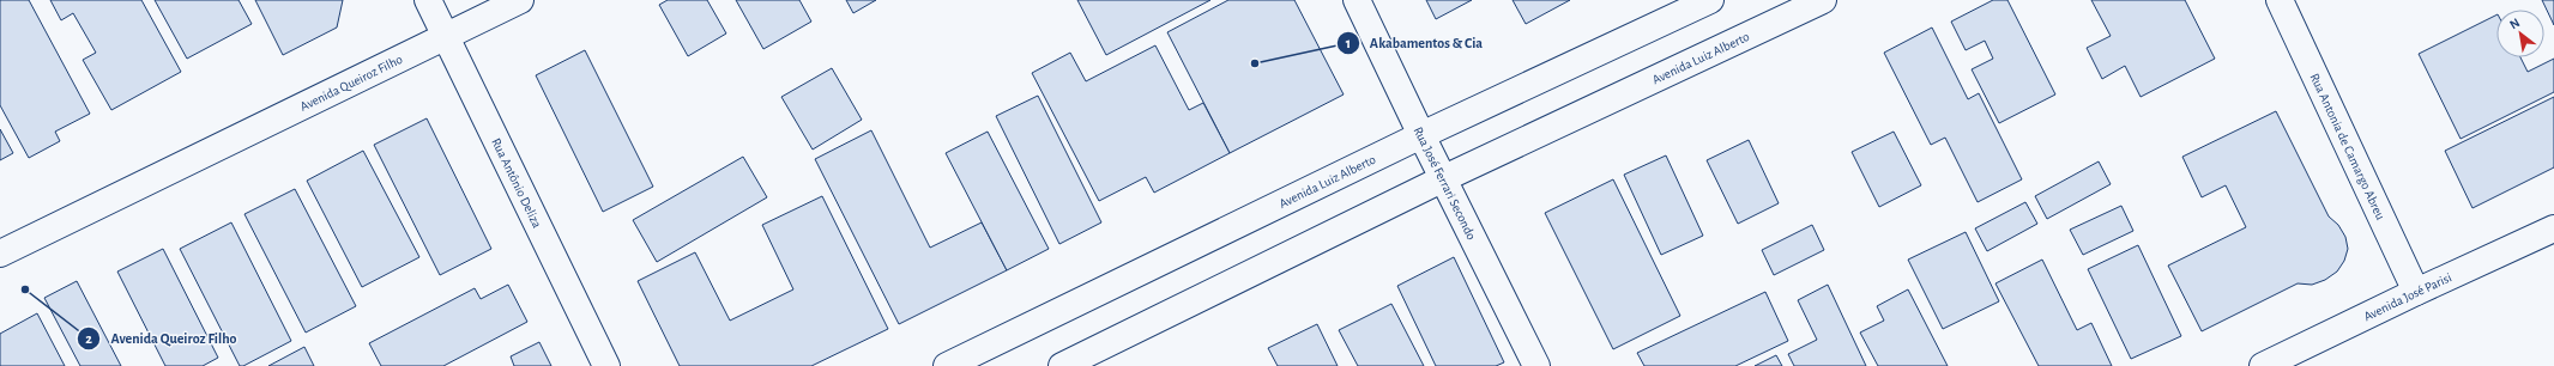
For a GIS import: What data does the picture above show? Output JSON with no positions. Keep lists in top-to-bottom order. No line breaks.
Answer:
{"streets":{"street":["Avenida Luiz Alberto","Avenida Queiroz Filho","Rua Antonia de Camargo Abreu","Rua Antônio Deliza","Rua José Ferrari Secondo","Avenida José Parisi"]},"crossings":[["Avenida Luiz Alberto","Rua José Ferrari Secondo"],["Avenida Queiroz Filho","Rua Antônio Deliza"],["Rua Antonia de Camargo Abreu","Avenida José Parisi"]],"places":["Akabamentos & Cia","Avenida Queiroz Filho"],"north":"top left"}
